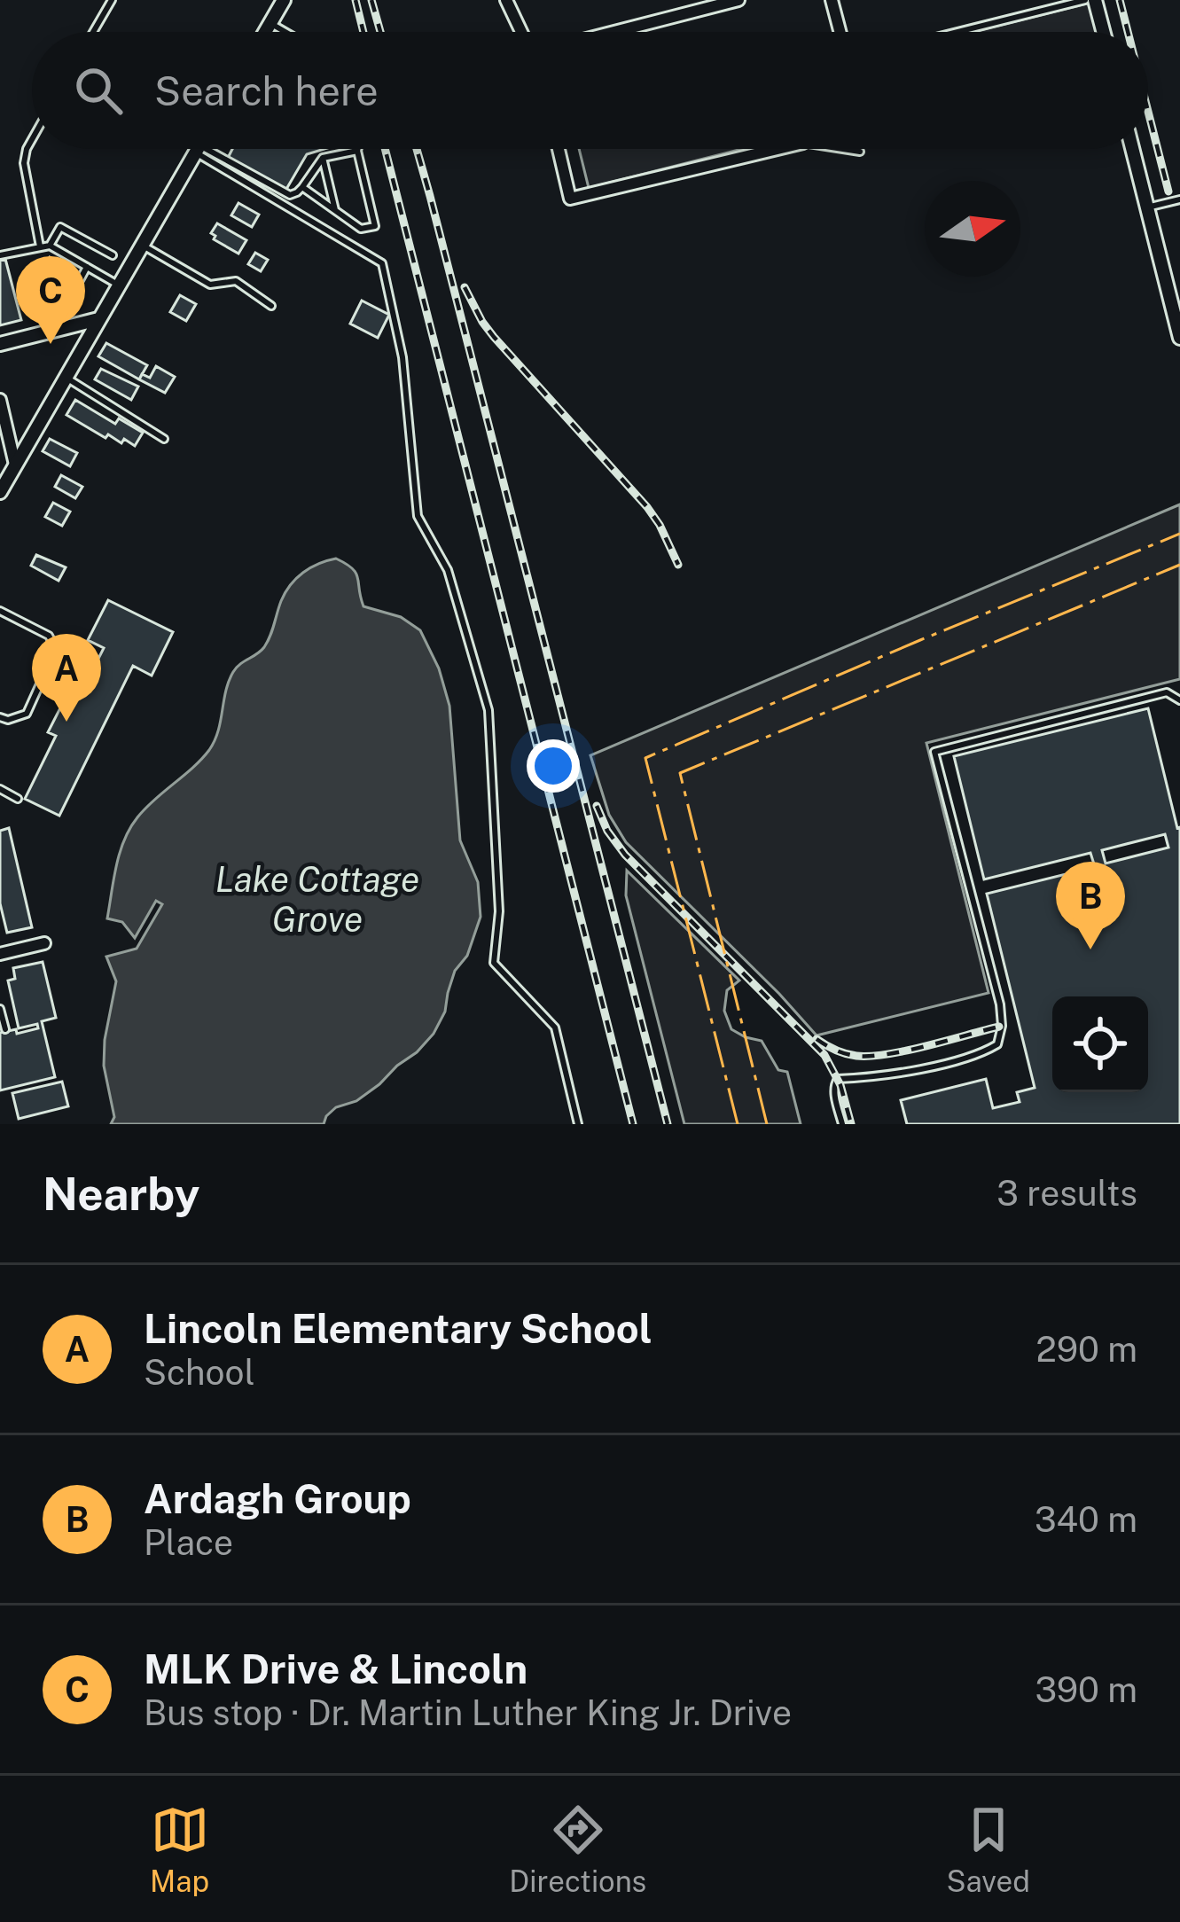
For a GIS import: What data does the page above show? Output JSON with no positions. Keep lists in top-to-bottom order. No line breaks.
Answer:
{"water":["Lake Cottage Grove"],"north":"right","page":{"search":"Search here","pins":["C","A","B"],"heading":["Nearby","3 results"],"list":[{"mark":"A","name":"Lincoln Elementary School","note":"School","value":"290 m"},{"mark":"B","name":"Ardagh Group","note":"Place","value":"340 m"},{"mark":"C","name":"MLK Drive & Lincoln","note":"Bus stop · Dr. Martin Luther King Jr. Drive","value":"390 m"}],"nav":["Map","Directions","Saved"]}}
